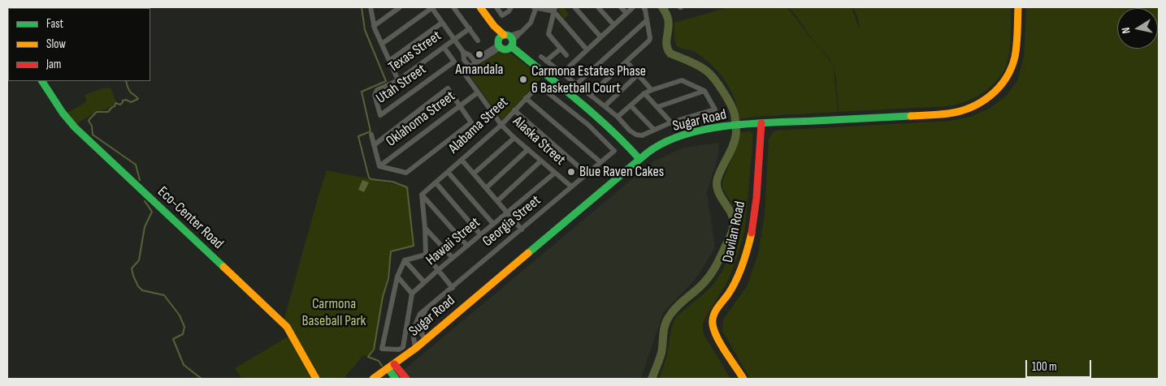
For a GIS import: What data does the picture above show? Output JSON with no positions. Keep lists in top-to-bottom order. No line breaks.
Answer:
{"streets":{"main road":["Sugar Road","Eco-Center Road","Davilan Road"],"street":["Texas Street","Utah Street","Oklahoma Street","Alabama Street","Alaska Street","Georgia Street","Hawaii Street"]},"crossings":[["Texas Street","Utah Street"],["Oklahoma Street","Alaska Street"],["Sugar Road","Georgia Street"],["Sugar Road","Davilan Road"],["Alabama Street","Alaska Street"],["Alabama Street","Georgia Street"],["Alaska Street","Georgia Street"],["Alaska Street","Hawaii Street"]],"parks":["Carmona Baseball Park"],"places":["Amandala","Carmona Estates Phase 6 Basketball Court","Blue Raven Cakes"],"legend":["Fast","Slow","Jam"],"scale_bar":"100 m","north":"left"}
